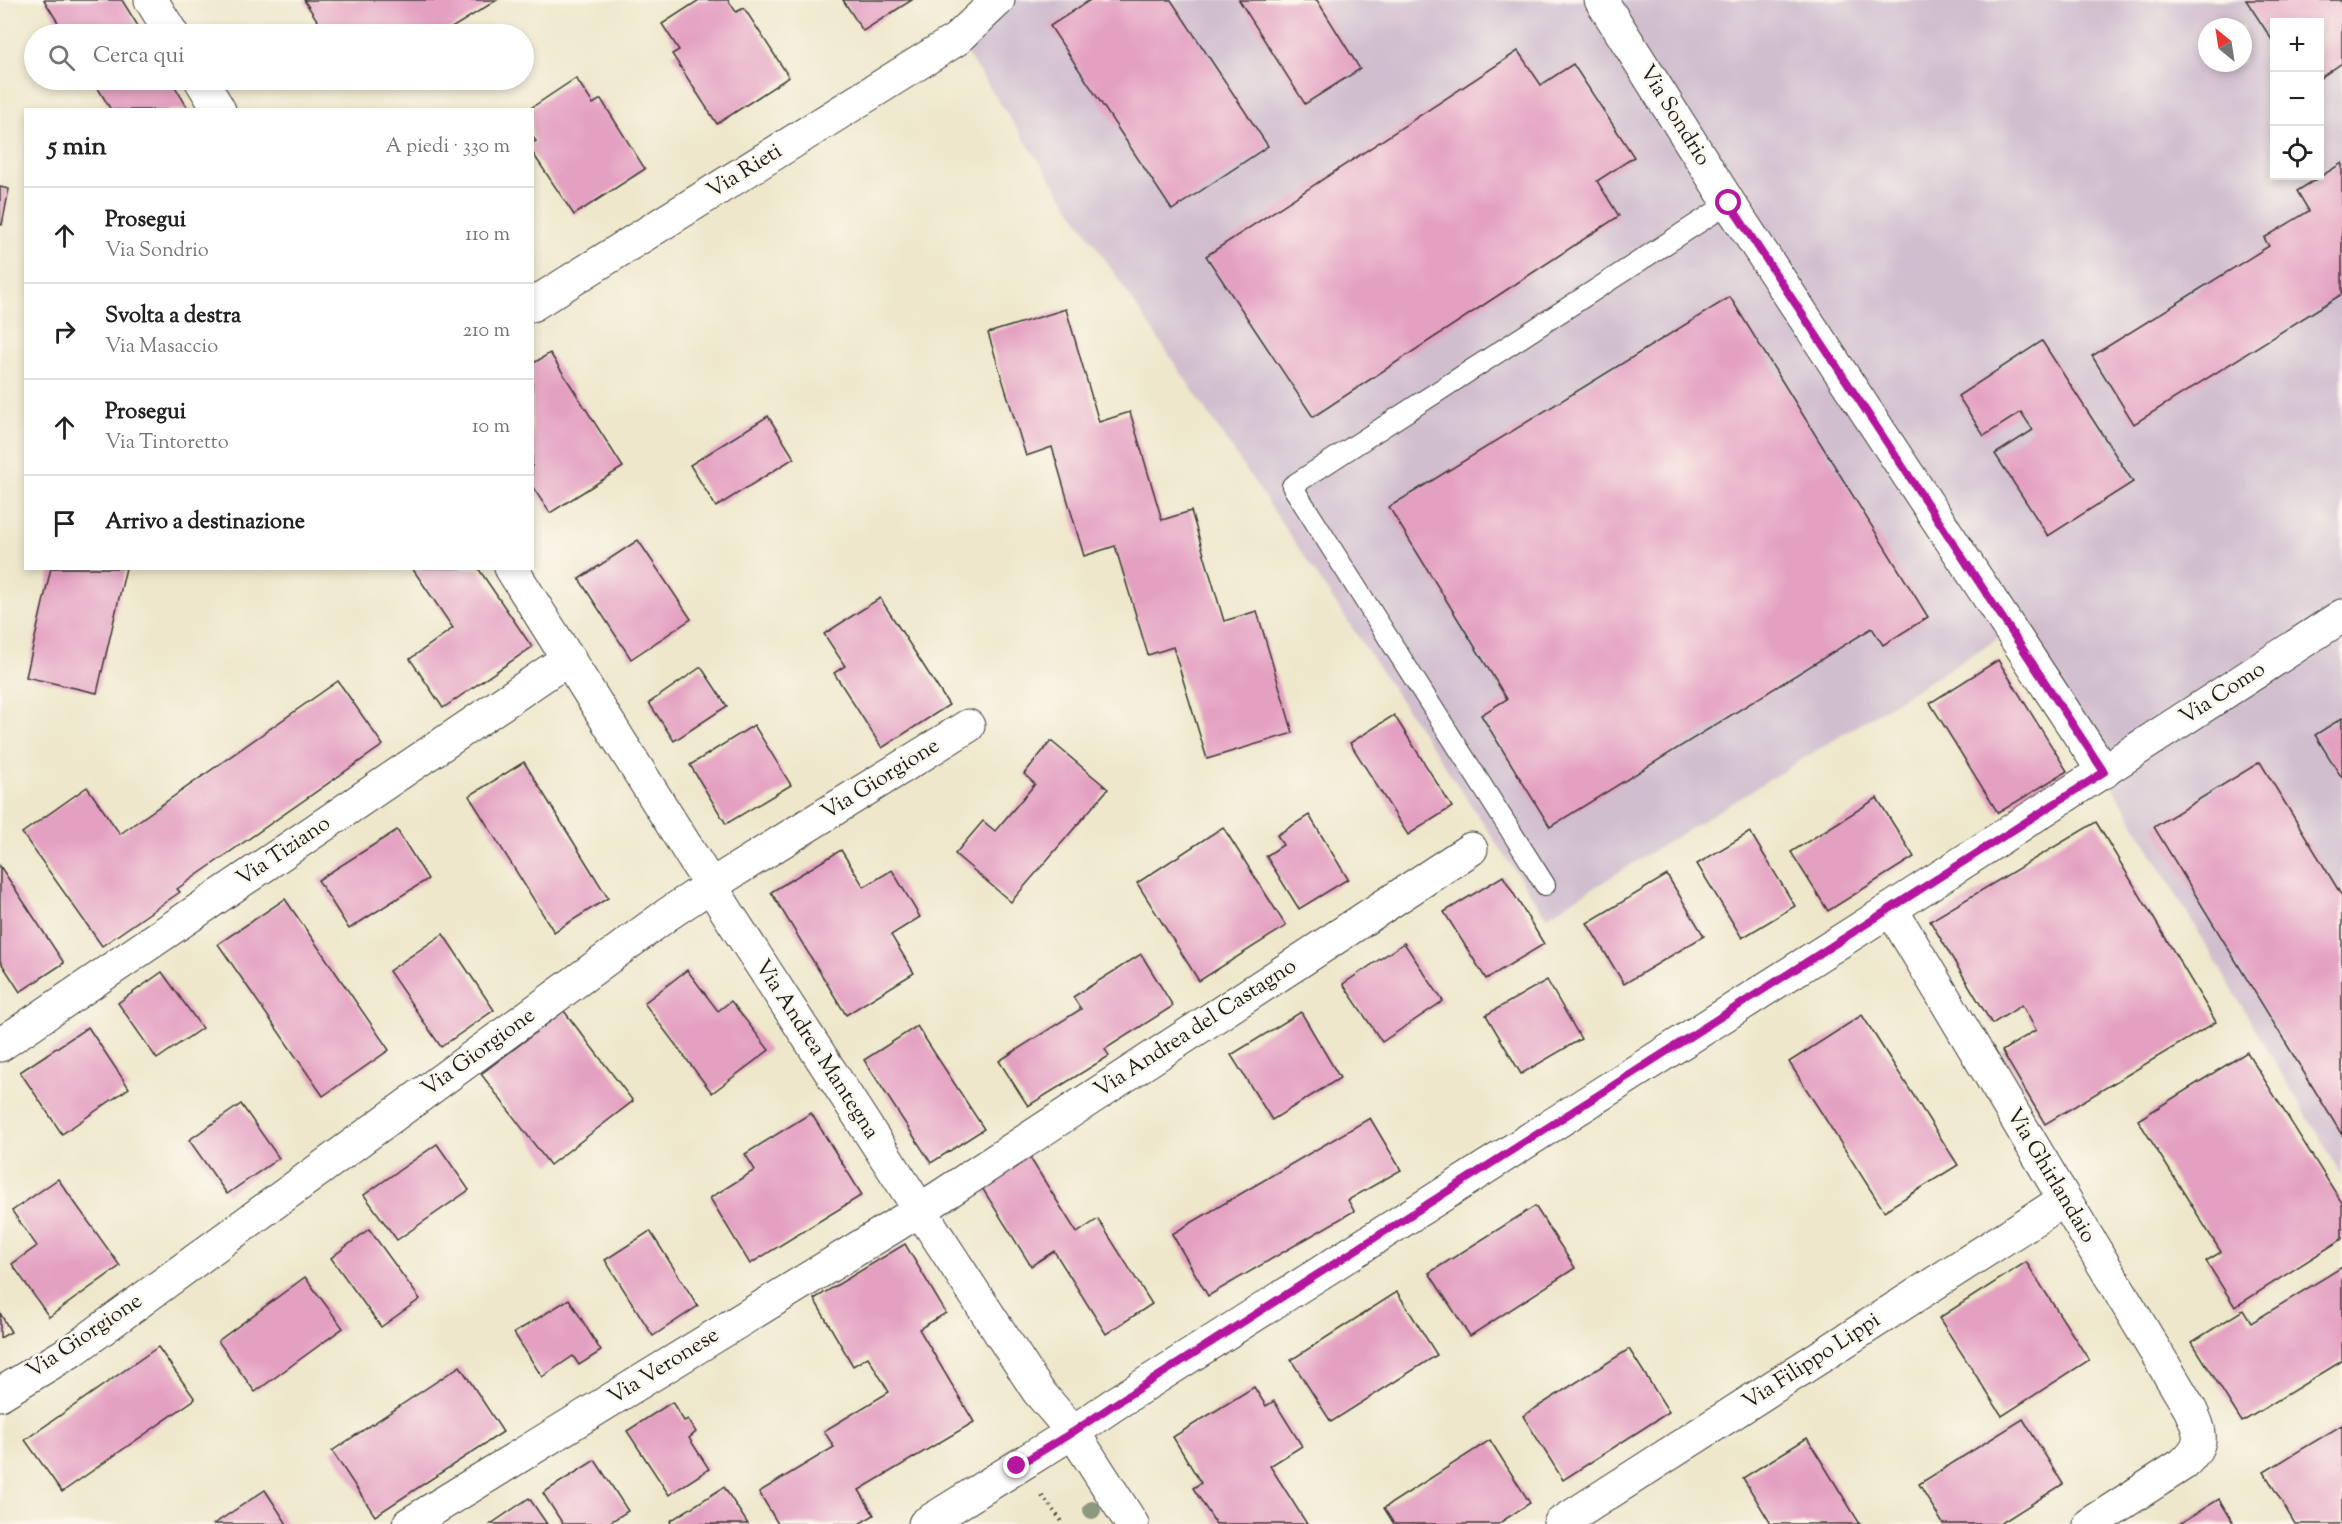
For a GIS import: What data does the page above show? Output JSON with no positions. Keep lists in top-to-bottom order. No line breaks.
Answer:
{"streets":{"street":["Via Sondrio","Via Rieti","Via Como","Via Giorgione","Via Tiziano","Via Andrea del Castagno","Via Andrea Mantegna","Via Ghirlandaio","Via Filippo Lippi","Via Veronese"]},"crossings":[["Via Sondrio","Via Como"],["Via Como","Via Andrea Mantegna"],["Via Como","Via Ghirlandaio"],["Via Giorgione","Via Andrea Mantegna"],["Via Tiziano","Via Andrea Mantegna"],["Via Andrea del Castagno","Via Andrea Mantegna"],["Via Andrea del Castagno","Via Veronese"],["Via Andrea Mantegna","Via Veronese"],["Via Ghirlandaio","Via Filippo Lippi"]],"north":"top left","page":{"map_buttons":["+","−"],"search":"Cerca qui","heading":["5 min","A piedi · 330 m"],"list":[["Prosegui","Via Sondrio","110 m"],["Svolta a destra","Via Masaccio","210 m"],["Prosegui","Via Tintoretto","10 m"],"Arrivo a destinazione"]}}
